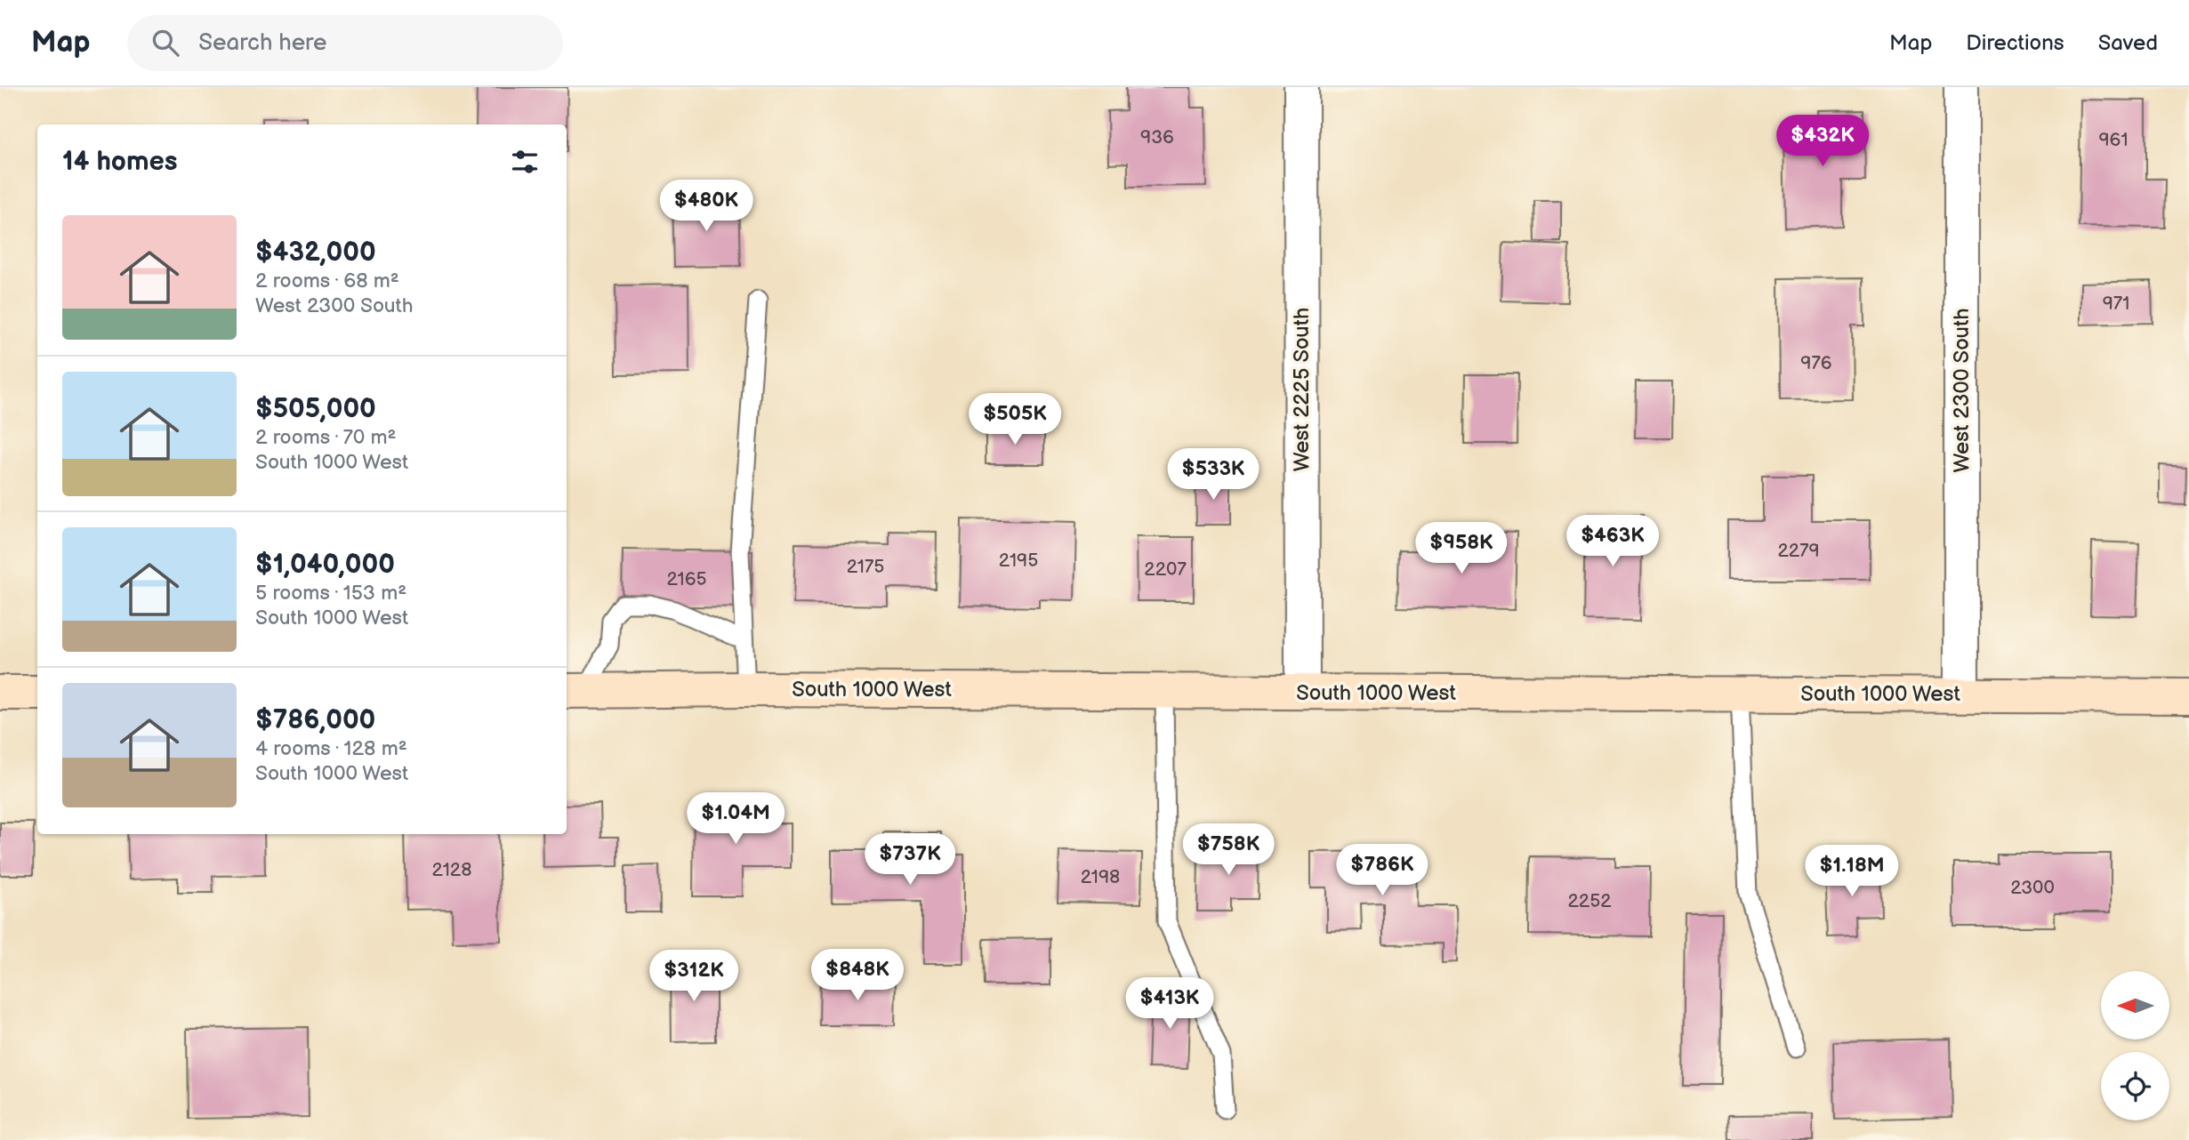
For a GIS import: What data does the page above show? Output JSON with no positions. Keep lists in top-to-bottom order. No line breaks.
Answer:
{"streets":{"main road":["South 1000 West"],"street":["West 2225 South","West 2300 South"]},"crossings":[["West 2225 South","South 1000 West"],["West 2300 South","South 1000 West"]],"house_numbers":["936","961","971","976","2279","2195","2175","2207","2165","2128","2198","2300","2252"],"north":"left","page":{"header":"Map","search":"Search here","nav":["Map","Directions","Saved"],"price":["$432K","$480K","$505K","$533K","$463K","$958K","$1.04M","$758K","$737K","$786K","$1.18M","$848K","$312K","$413K"],"heading":"14 homes","list":[{"name":"$432,000","note":"2 rooms · 68 m² · West 2300 South"},{"name":"$505,000","note":"2 rooms · 70 m² · South 1000 West"},{"name":"$1,040,000","note":"5 rooms · 153 m² · South 1000 West"},{"name":"$786,000","note":"4 rooms · 128 m² · South 1000 West"}]}}
